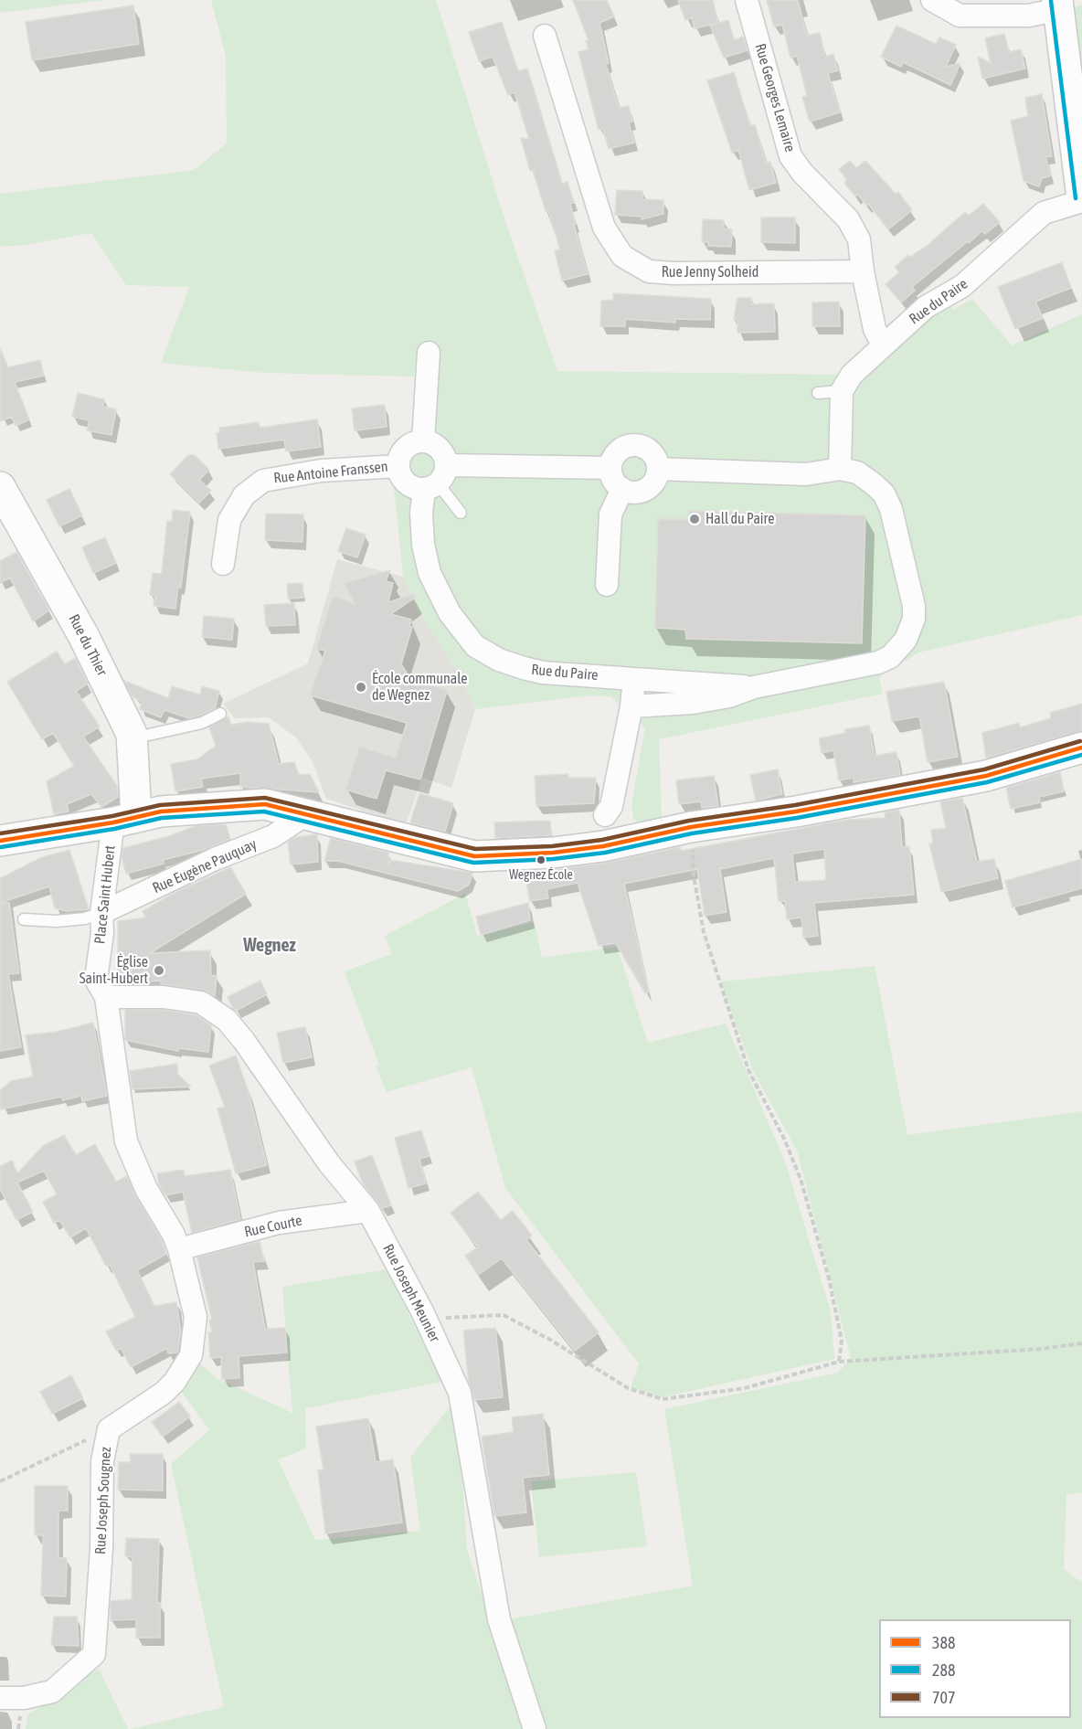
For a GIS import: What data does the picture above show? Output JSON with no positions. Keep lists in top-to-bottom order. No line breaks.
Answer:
{"streets":{"street":["Rue Georges Lemaire","Rue Jenny Solheid","Rue du Paire","Rue Antoine Franssen","Rue du Thier","Rue Eugène Pauquay","Place Saint Hubert","Rue Courte","Rue Joseph Meunier","Rue Joseph Sougnez"]},"crossings":[["Rue Georges Lemaire","Rue Jenny Solheid"],["Rue du Paire","Rue Antoine Franssen"],["Rue du Thier","Place Saint Hubert"],["Rue Eugène Pauquay","Place Saint Hubert"],["Place Saint Hubert","Rue Joseph Meunier"],["Place Saint Hubert","Rue Joseph Sougnez"],["Rue Courte","Rue Joseph Meunier"],["Rue Courte","Rue Joseph Sougnez"],["Rue Joseph Meunier","Rue Joseph Sougnez"]],"districts":["Wegnez"],"places":["Hall du Paire","École communale de Wegnez","Wegnez École","Église Saint-Hubert"],"lines":["transit line 288","transit line 707","transit line 388"],"legend":["388","288","707"]}
